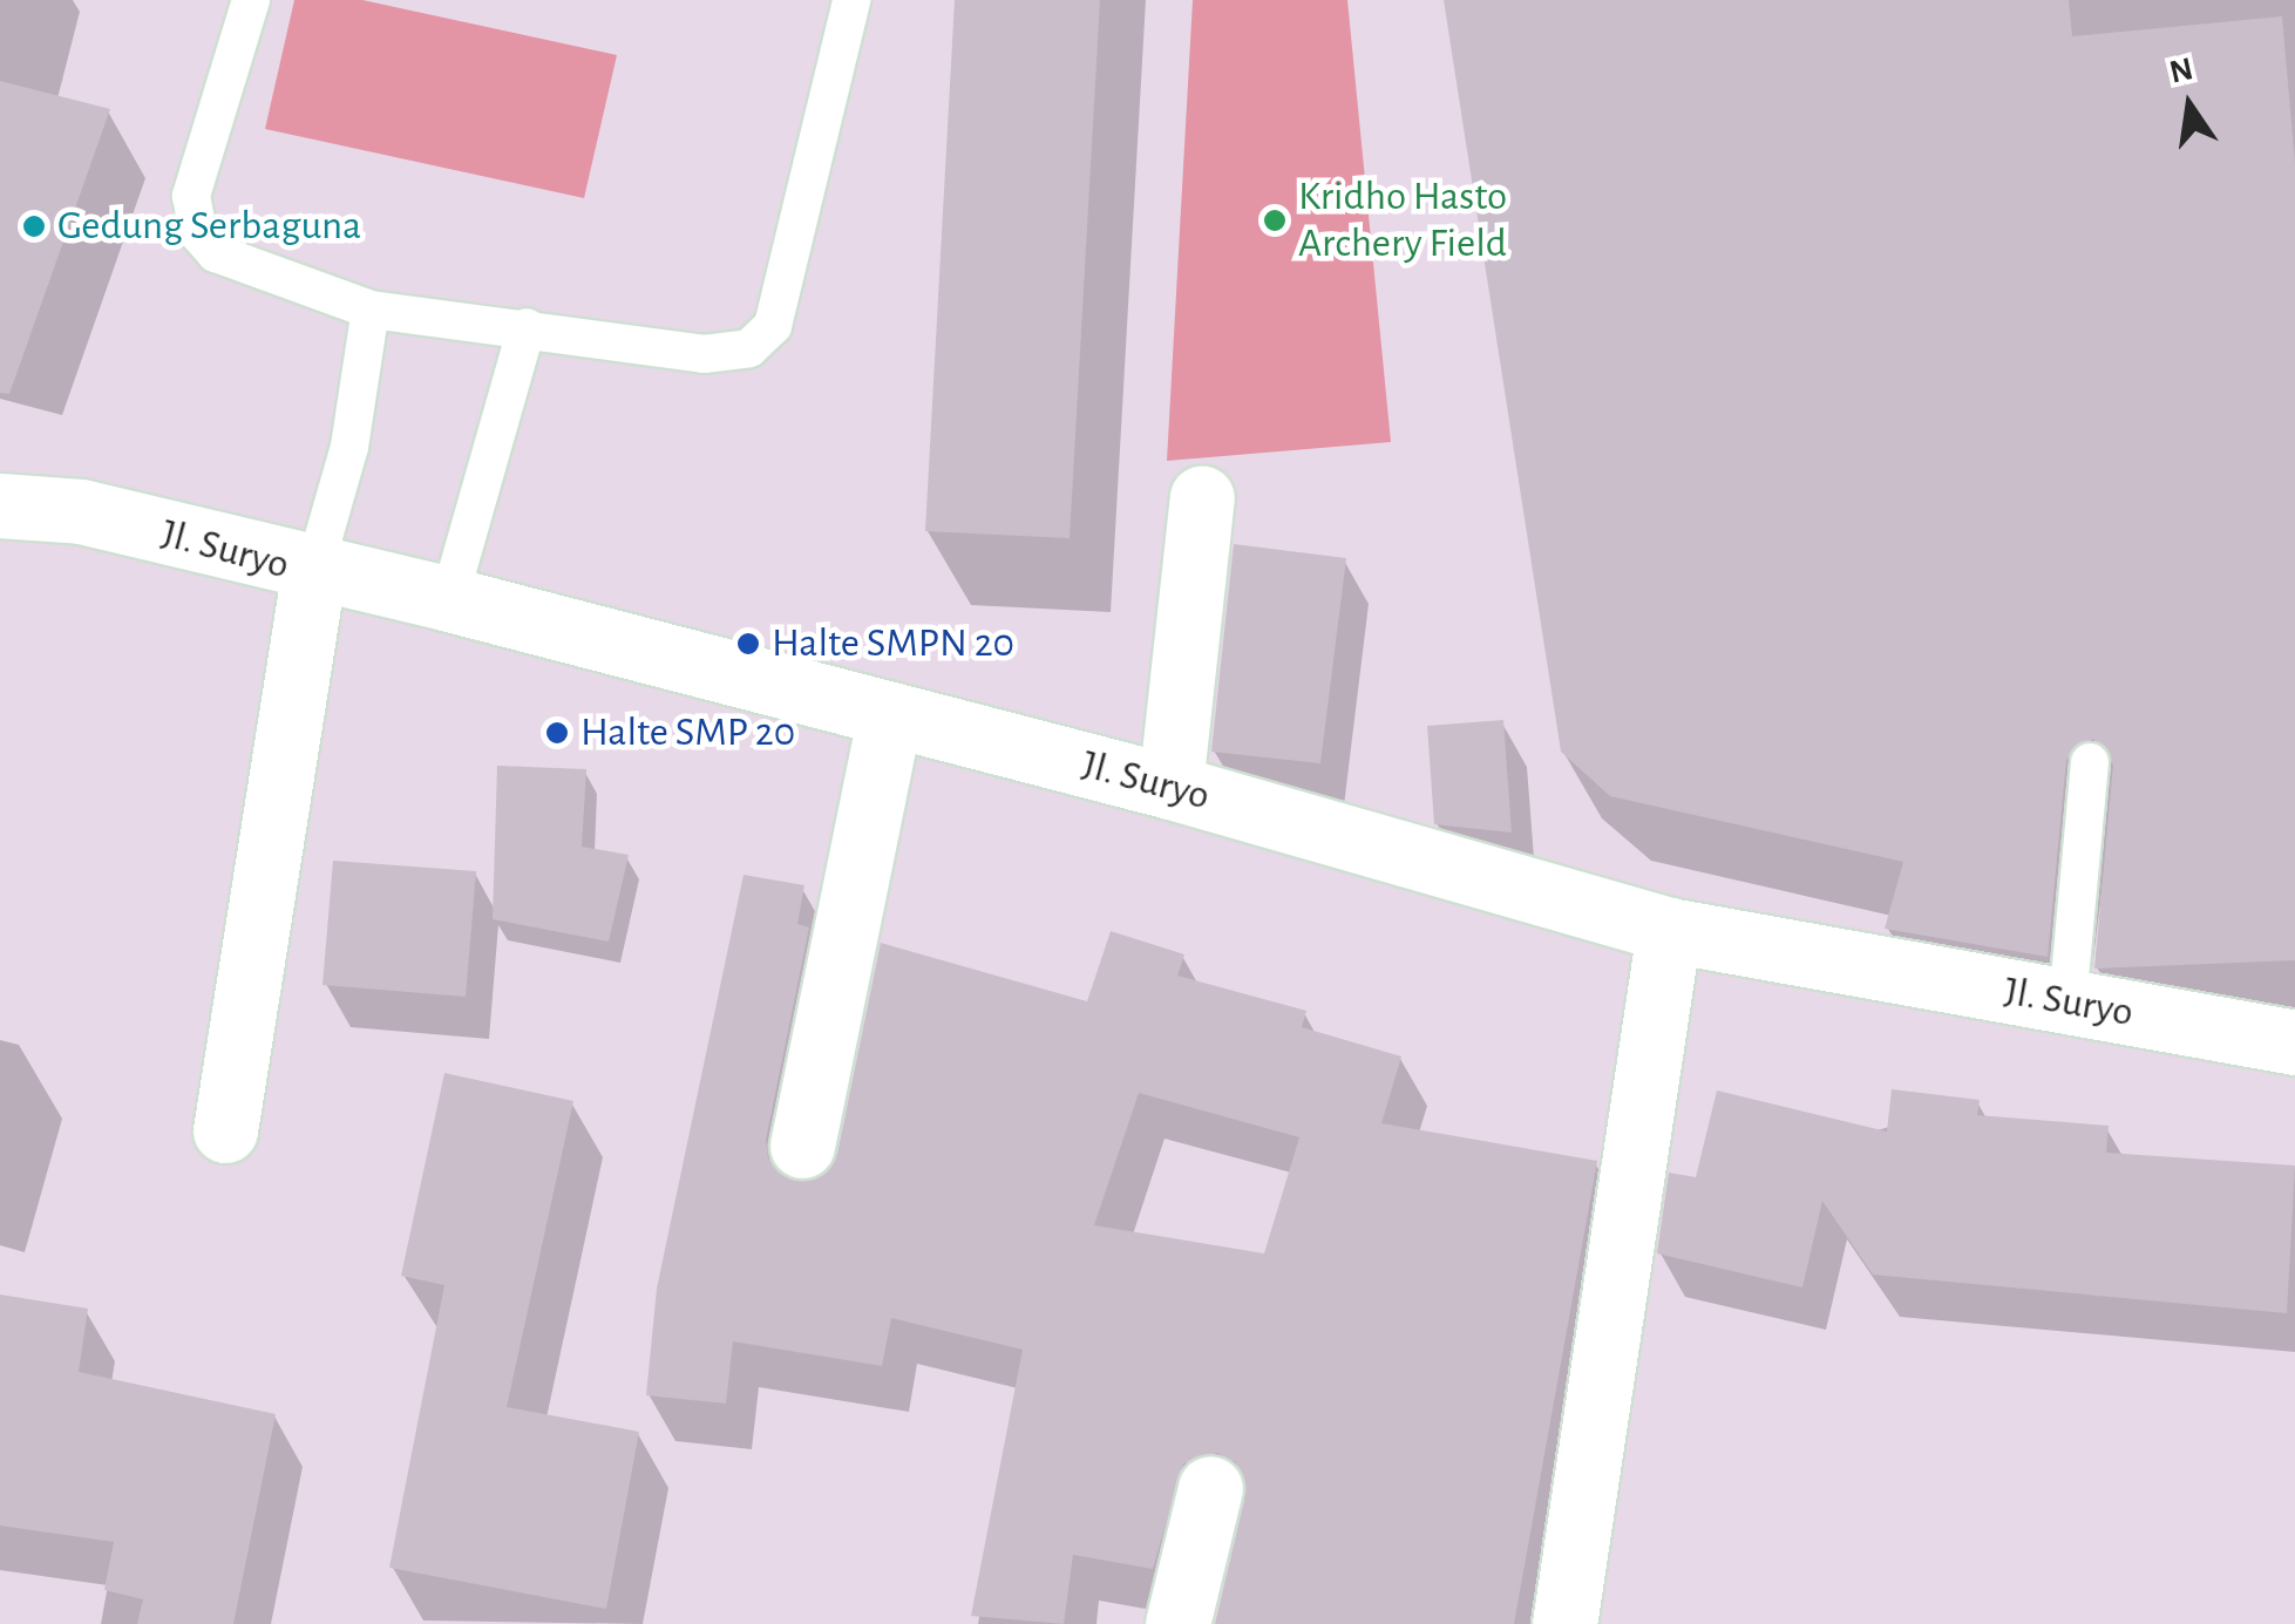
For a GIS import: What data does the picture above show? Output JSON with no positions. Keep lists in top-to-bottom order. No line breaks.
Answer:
{"streets":{"main road":["Jl. Suryo"]},"places":["Kridho Hasto Archery Field","Gedung Serbaguna","Halte SMPN 20","Halte SMP 20"],"north":"top"}
